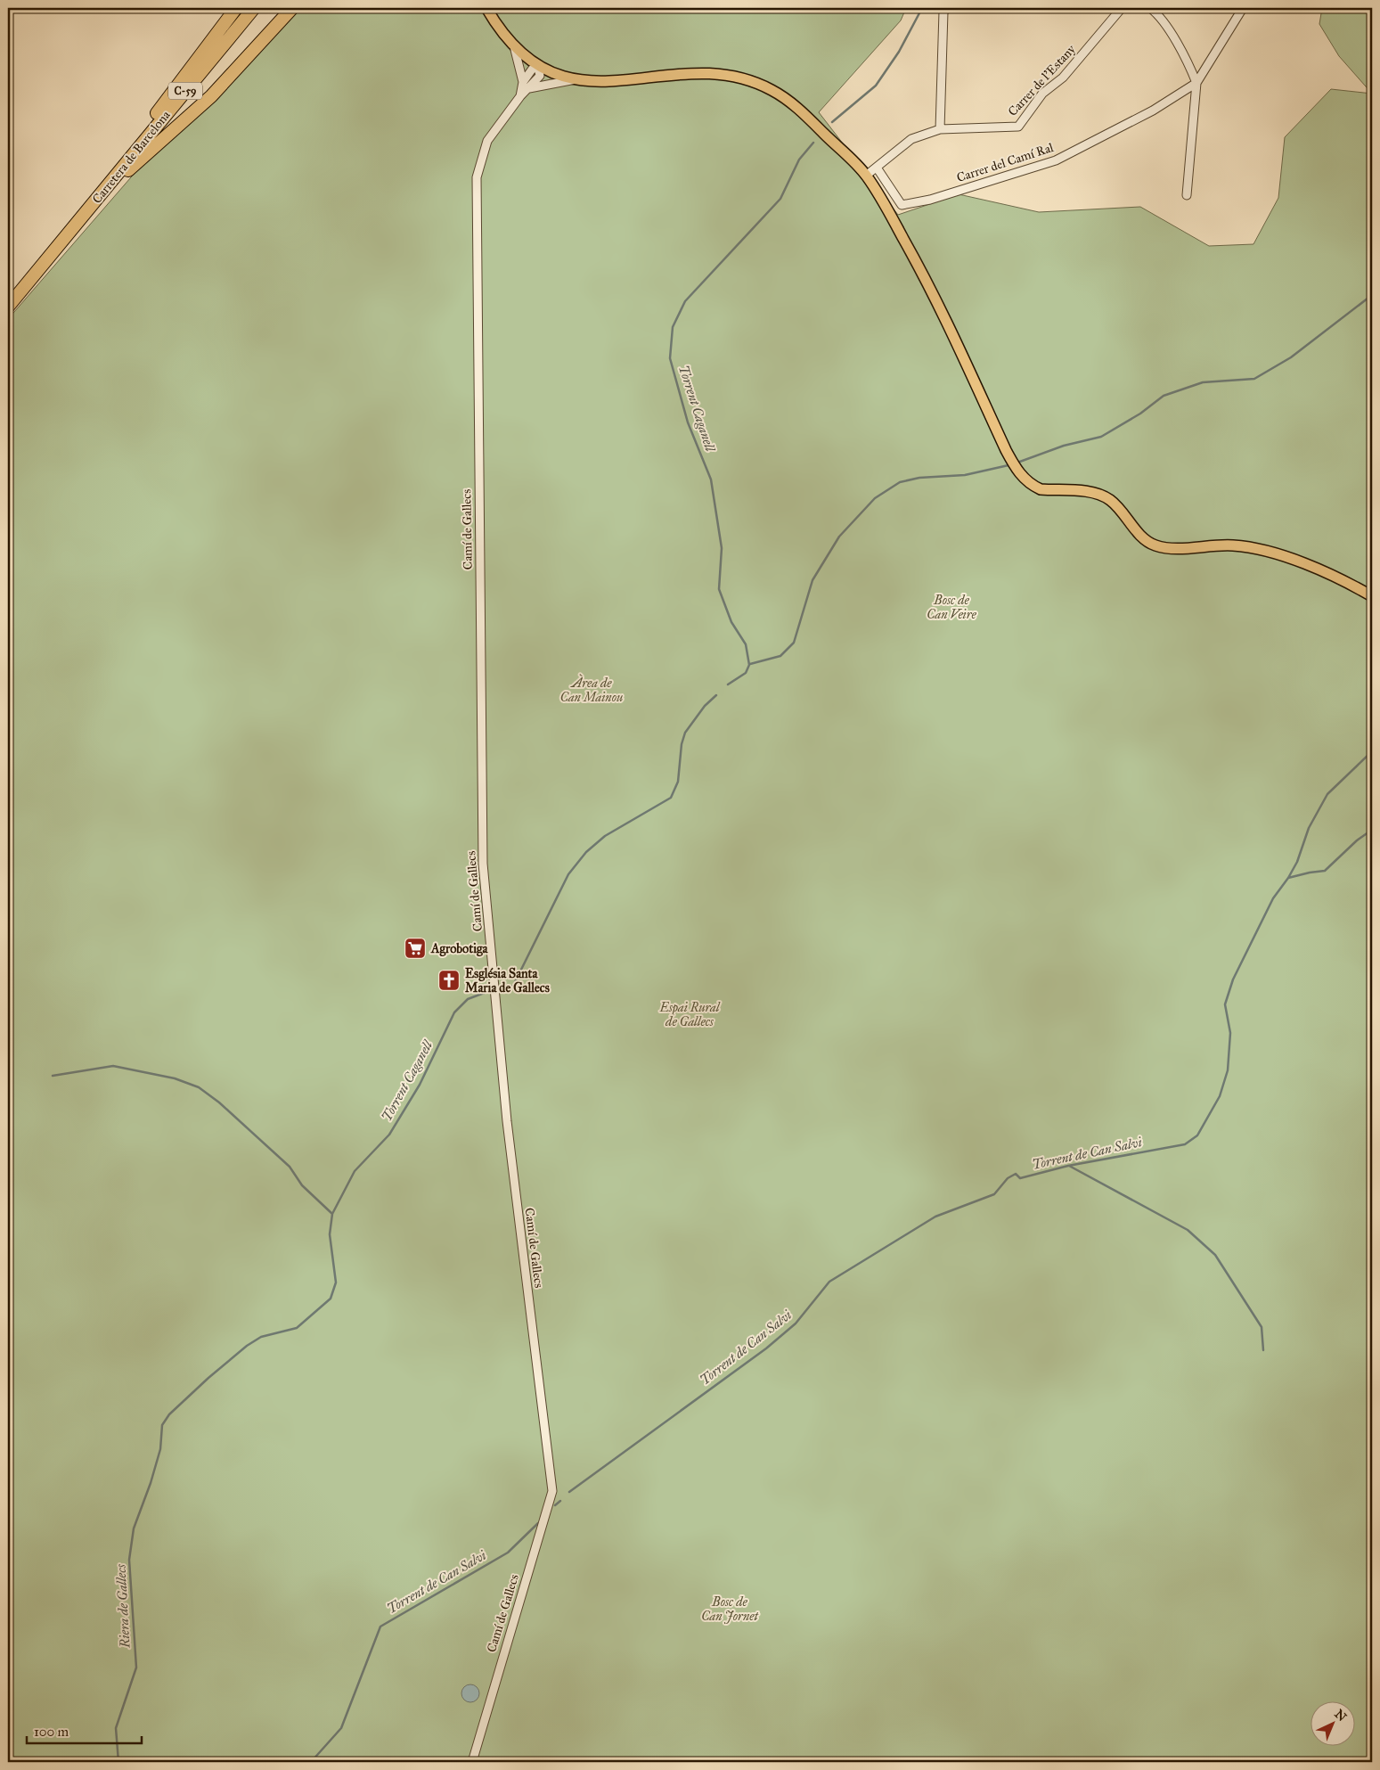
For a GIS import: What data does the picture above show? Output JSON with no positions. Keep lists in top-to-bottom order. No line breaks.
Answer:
{"streets":{"highway":["C-59","Carretera de Barcelona"],"street":["Carrer de l'Estany","Carrer del Camí Ral","Camí de Gallecs"]},"crossings":[["Carrer de l'Estany","Carrer del Camí Ral"]],"water":["Torrent Caganell","Torrent de Can Salvi","Riera de Gallecs"],"parks":["Bosc de Can Veire","Àrea de Can Mainou","Espai Rural de Gallecs","Bosc de Can Jornet"],"places":{"supermarket":["Agrobotiga"],"church":["Església Santa Maria de Gallecs"]},"scale_bar":"100 m","north":"top right"}
